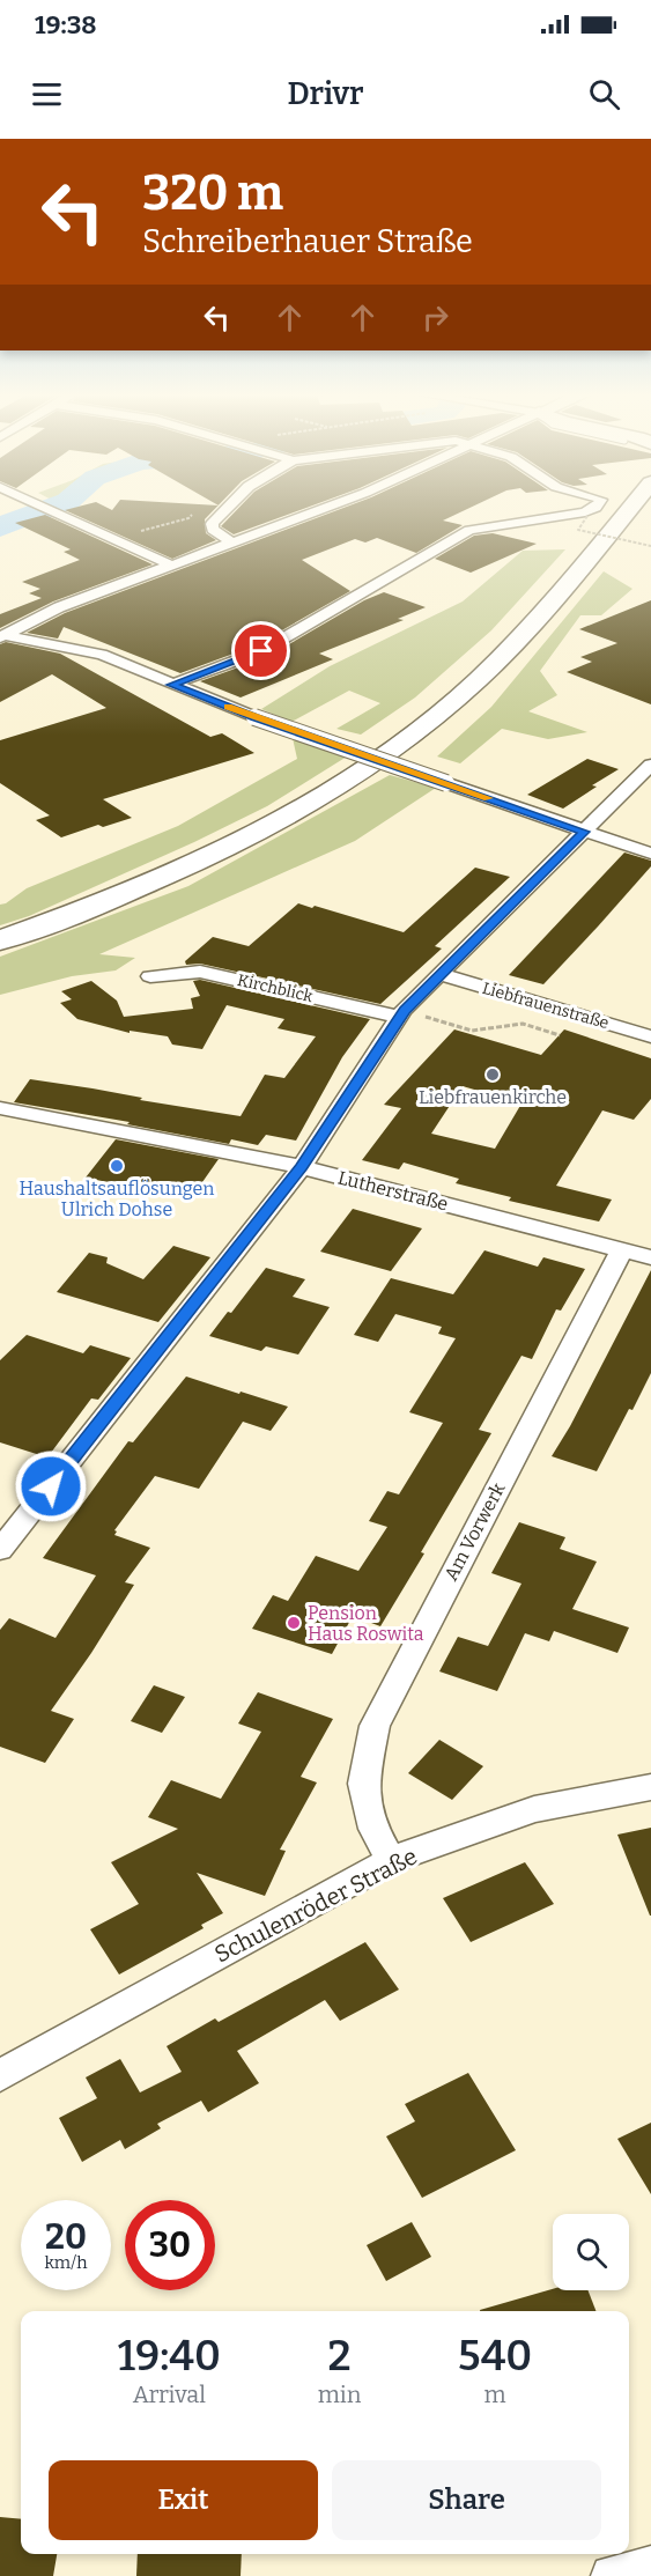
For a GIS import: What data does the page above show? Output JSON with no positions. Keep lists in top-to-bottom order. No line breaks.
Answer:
{"streets":{"street":["Kirchblick","Liebfrauenstraße","Lutherstraße","Am Vorwerk","Schulenröder Straße"]},"crossings":[["Lutherstraße","Am Vorwerk"],["Am Vorwerk","Schulenröder Straße"]],"places":["Liebfrauenkirche","Haushaltsauflösungen Ulrich Dohse","Pension Haus Roswita"],"page":{"status":"19:38","header":"Drivr","turn":["320 m","Schreiberhauer Straße"],"speed":"20 km/h","limit":"30","eta":["19:40","Arrival","2","min","540","m"],"buttons":["Exit","Share"]}}
